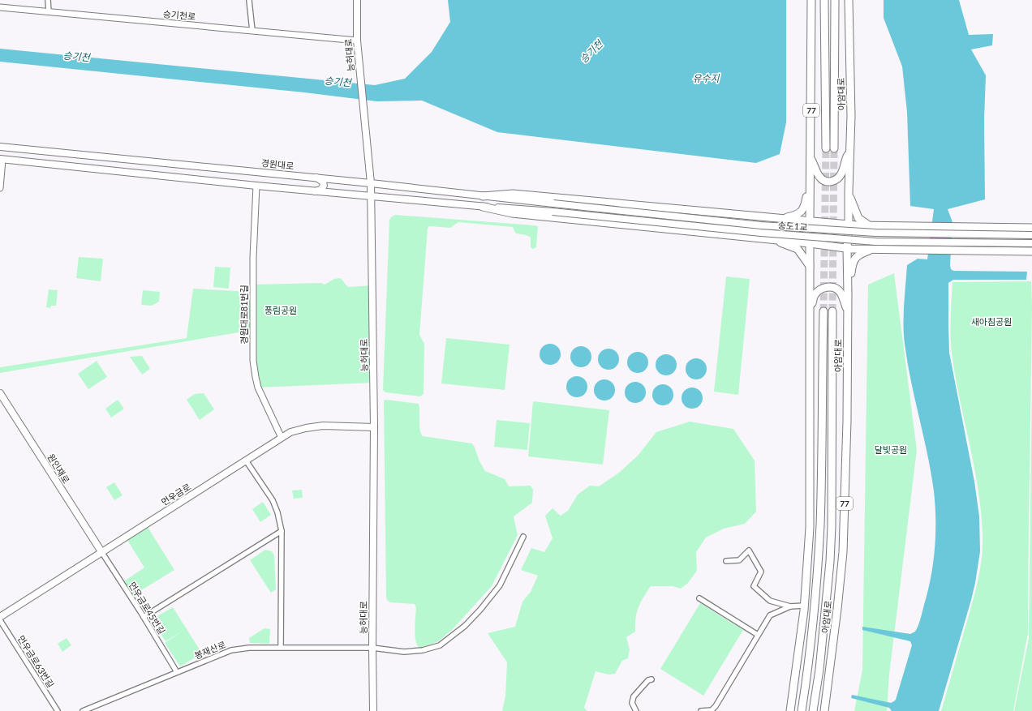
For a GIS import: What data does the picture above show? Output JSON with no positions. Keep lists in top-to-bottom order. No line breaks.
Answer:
{"streets":{"main road":["능허대로","아암대로","77","경원대로","송도1교","원인재로","먼우금로"],"street":["승기천로","경원대로81번길","먼우금로45번길","봉재산로","먼우금로63번길"]},"crossings":[["승기천로","능허대로"],["능허대로","경원대로"],["능허대로","먼우금로"],["능허대로","봉재산로"],["경원대로","송도1교"],["경원대로81번길","먼우금로"],["원인재로","먼우금로"],["원인재로","먼우금로45번길"],["먼우금로","먼우금로45번길"],["먼우금로45번길","봉재산로"]],"water":["승기천","유수지"],"parks":["풍림공원","새아침공원","달빛공원"]}
